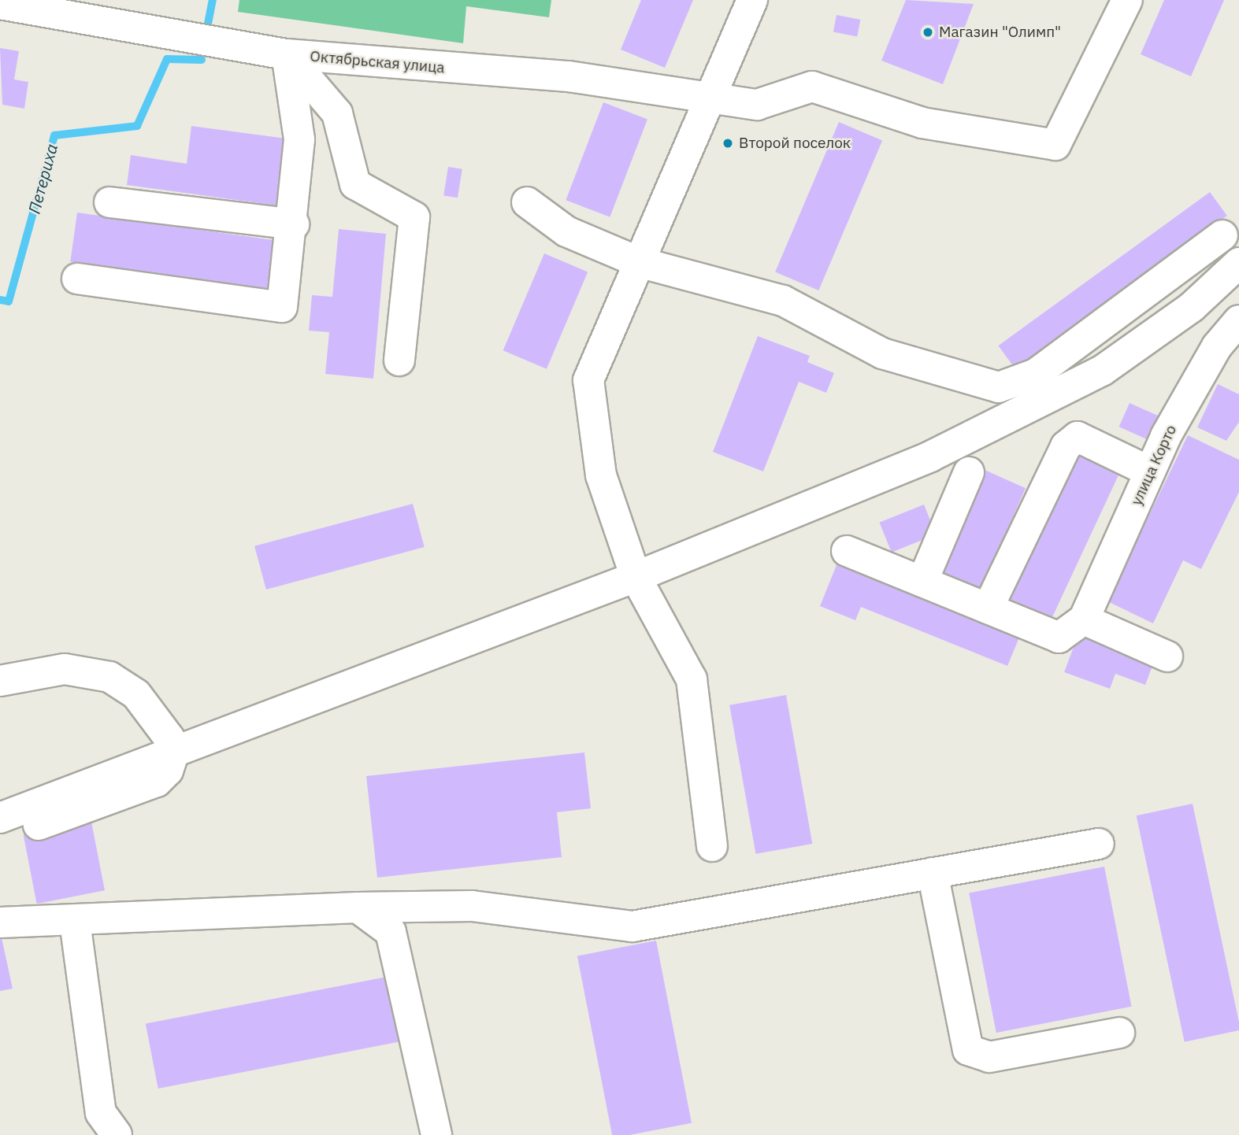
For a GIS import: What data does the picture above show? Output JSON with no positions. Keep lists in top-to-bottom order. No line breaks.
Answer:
{"streets":{"street":["Октябрьская улица","улица Корто"]},"water":["Петериха"],"places":["Магазин \"Олимп\"","Второй поселок"]}
